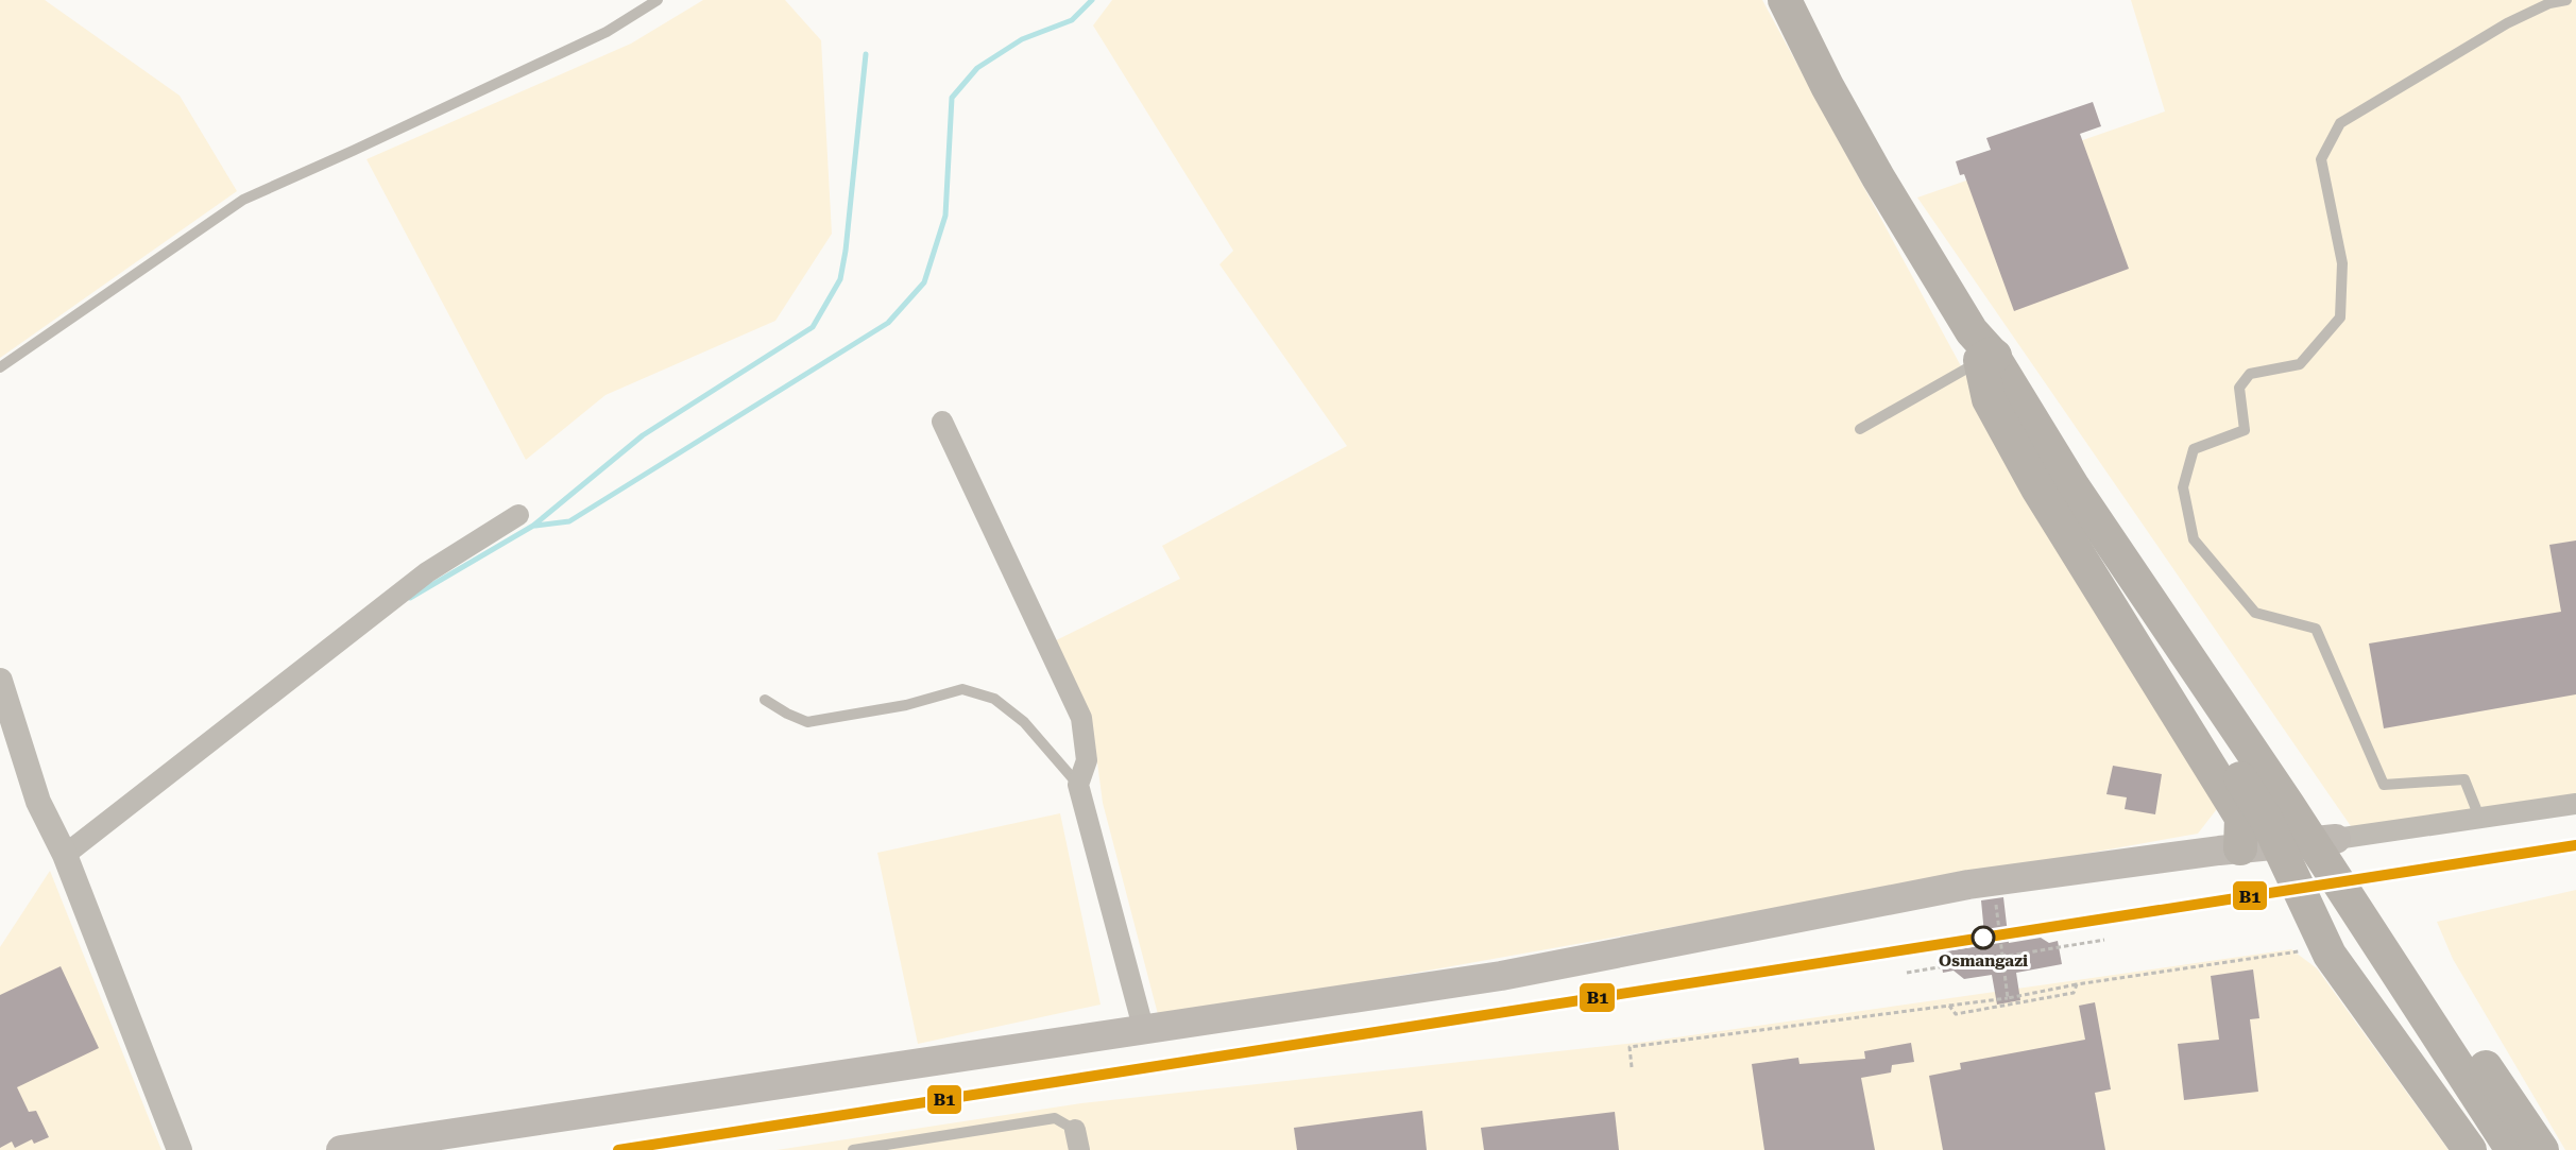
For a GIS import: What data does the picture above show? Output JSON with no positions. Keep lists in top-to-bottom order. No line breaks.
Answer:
{"places":["Osmangazi"],"lines":["transit line B1"]}
